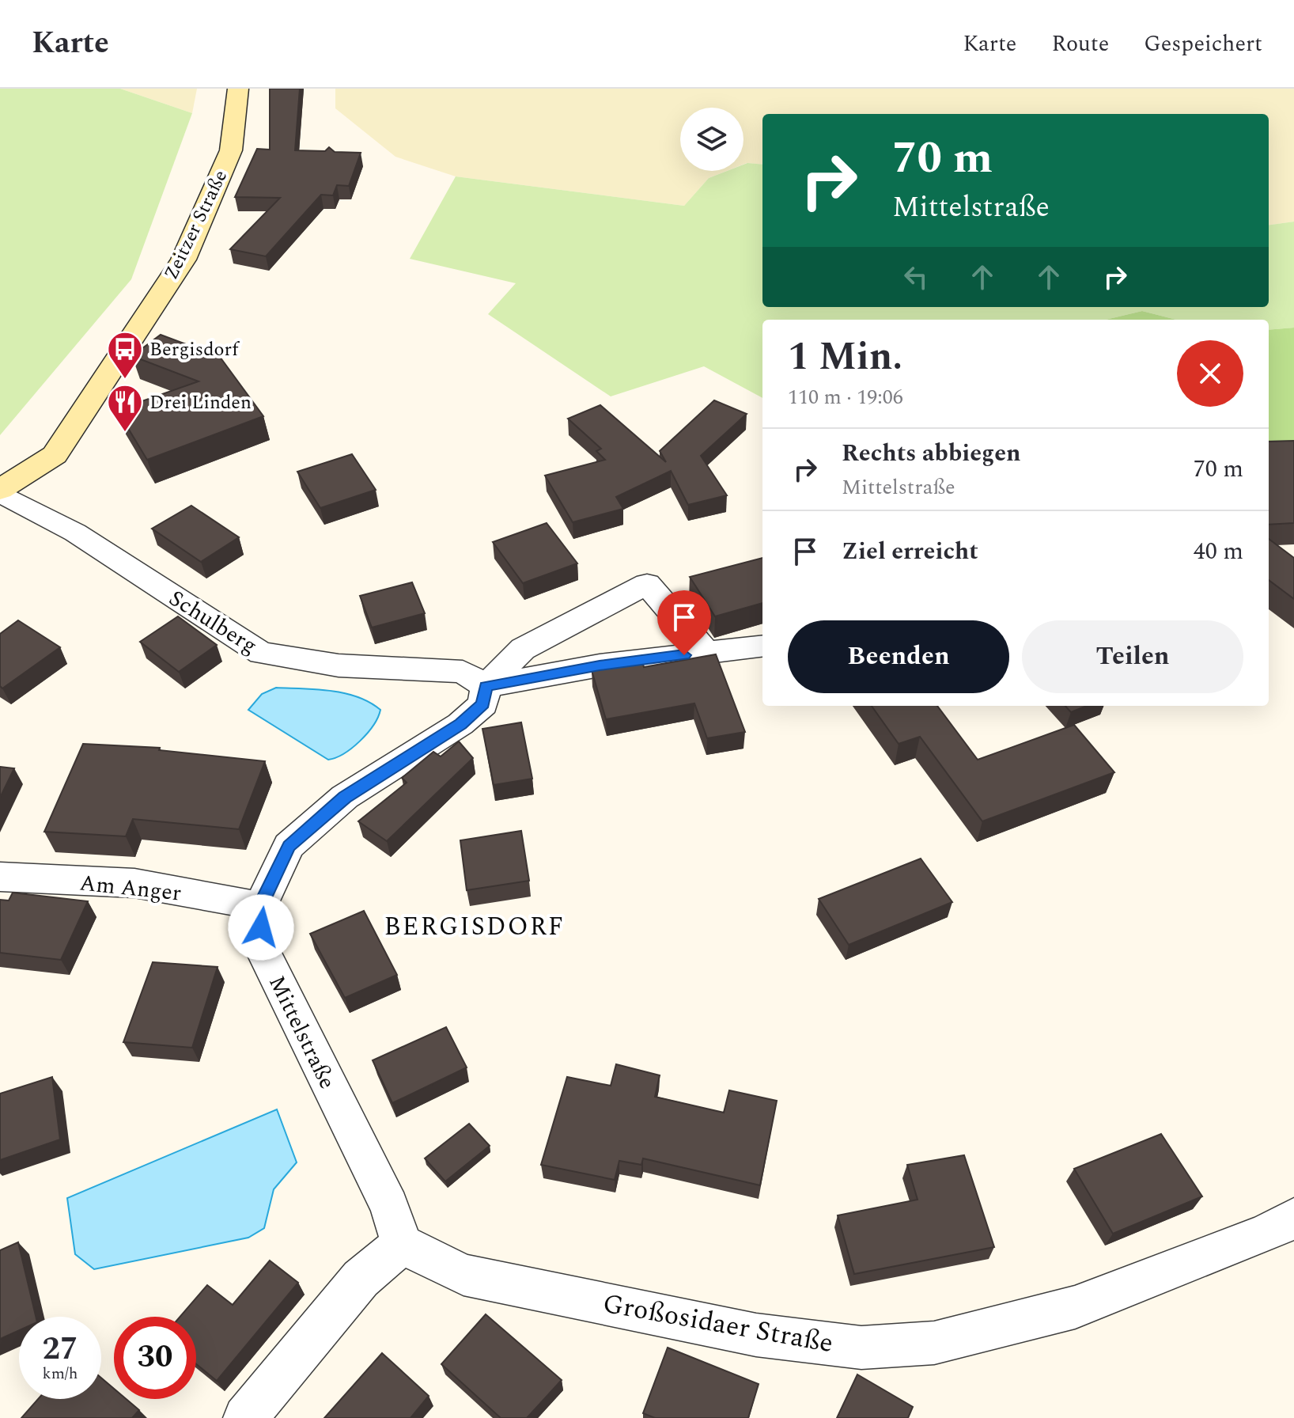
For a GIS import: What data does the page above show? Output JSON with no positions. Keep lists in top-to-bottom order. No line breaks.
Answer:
{"streets":{"street":["Zeitzer Straße","Schulberg","Am Anger","Mittelstraße","Großosidaer Straße"]},"crossings":[["Zeitzer Straße","Schulberg"],["Schulberg","Mittelstraße"],["Am Anger","Mittelstraße"],["Mittelstraße","Großosidaer Straße"]],"districts":["BERGISDORF"],"places":{"bus stop":["Bergisdorf"],"restaurant":["Drei Linden"]},"page":{"header":"Karte","nav":["Karte","Route","Gespeichert"],"turn":["70 m","Mittelstraße"],"heading":["1 Min.","110 m · 19:06"],"list":[{"name":"Rechts abbiegen","note":"Mittelstraße","value":"70 m"},{"name":"Ziel erreicht","value":"40 m"}],"buttons":["Beenden","Teilen"],"speed":"27 km/h","limit":"30"}}
